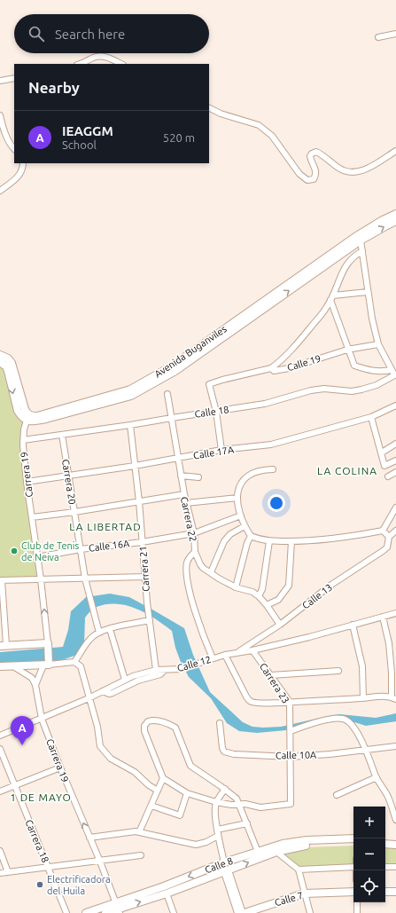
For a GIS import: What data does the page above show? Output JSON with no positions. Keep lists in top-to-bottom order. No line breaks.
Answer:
{"streets":{"main road":["Avenida Buganviles","Carrera 19","Calle 8","Calle 7"],"street":["Calle 19","Calle 18","Calle 17A","Carrera 20","Carrera 22","Calle 16A","Carrera 21","Calle 13","Calle 12","Carrera 23","Calle 10A","Carrera 18"]},"crossings":[["Avenida Buganviles","Carrera 19"],["Calle 19","Calle 18"],["Calle 18","Carrera 19"],["Calle 18","Carrera 20"],["Calle 18","Carrera 22"],["Calle 18","Carrera 21"],["Calle 17A","Carrera 19"],["Calle 17A","Carrera 20"],["Calle 17A","Carrera 22"],["Calle 17A","Carrera 21"],["Carrera 19","Calle 16A"],["Carrera 19","Calle 12"],["Carrera 19","Calle 8"],["Carrera 20","Calle 16A"],["Carrera 22","Calle 16A"],["Carrera 22","Calle 12"],["Calle 16A","Carrera 21"],["Carrera 21","Calle 12"],["Calle 13","Calle 12"],["Calle 12","Carrera 23"],["Carrera 23","Calle 10A"]],"districts":["LA COLINA","LA LIBERTAD","1 DE MAYO"],"places":["Club de Tenis de Neiva","Electrificadora del Huila"],"page":{"search":"Search here","heading":"Nearby","list":[{"mark":"A","name":"IEAGGM","note":"School","value":"520 m"}],"pins":"A","map_buttons":["+","−"]}}
